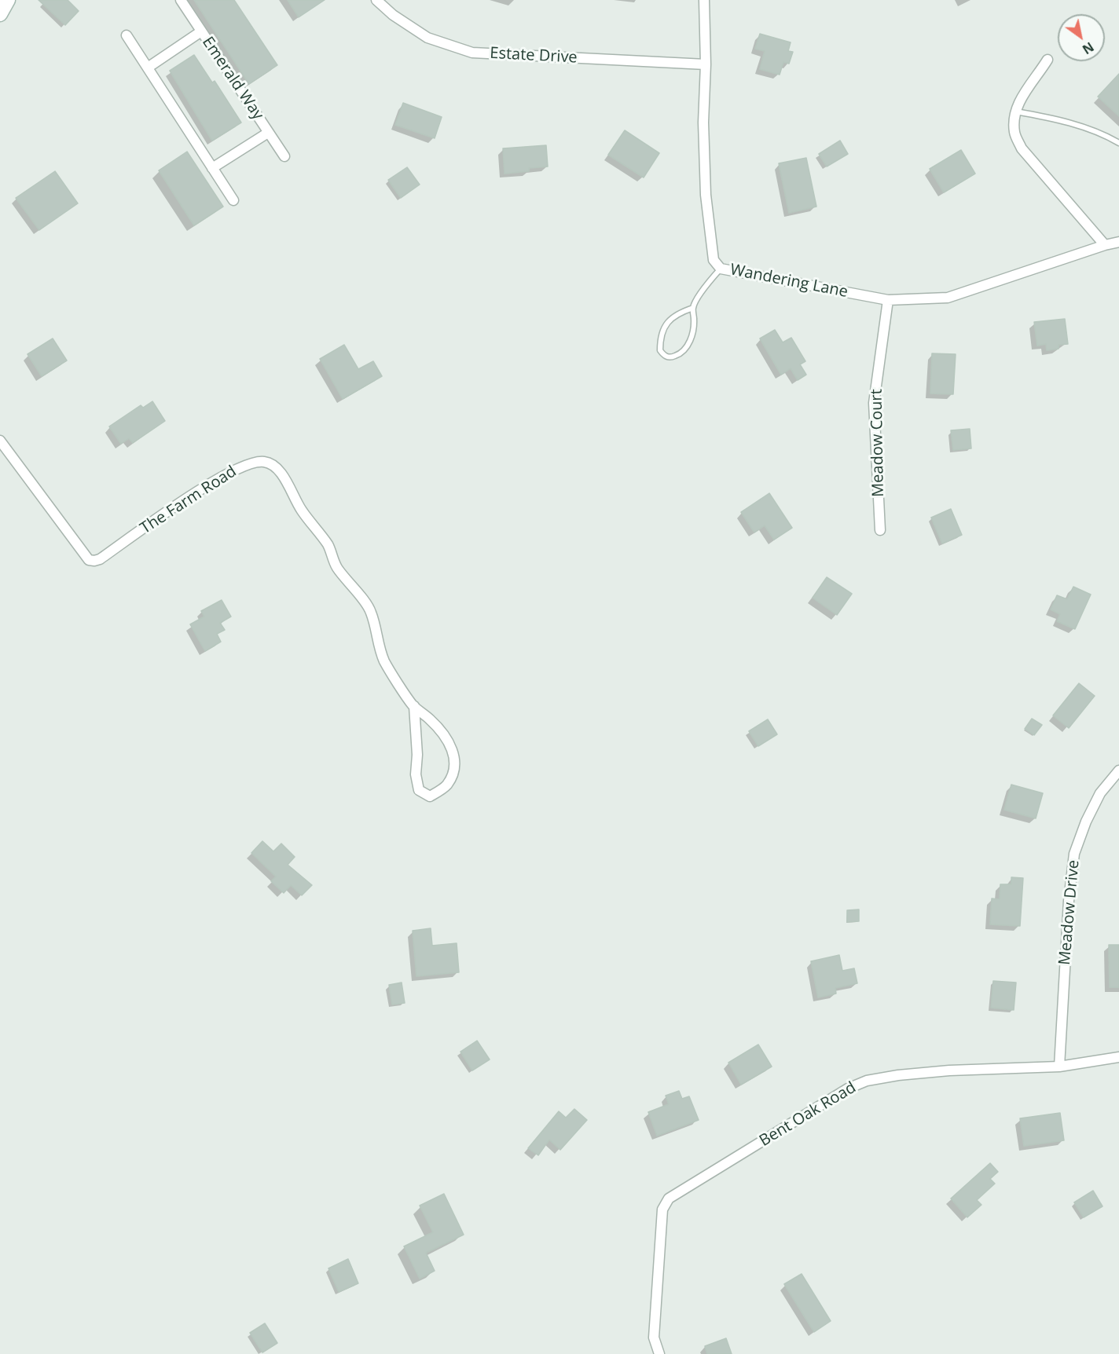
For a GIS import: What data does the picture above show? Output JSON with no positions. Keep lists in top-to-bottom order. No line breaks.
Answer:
{"streets":{"street":["Estate Drive","Emerald Way","Wandering Lane","Meadow Court","The Farm Road","Meadow Drive","Bent Oak Road"]},"crossings":[["Estate Drive","Wandering Lane"],["Wandering Lane","Meadow Court"],["Meadow Drive","Bent Oak Road"]],"north":"bottom right"}
